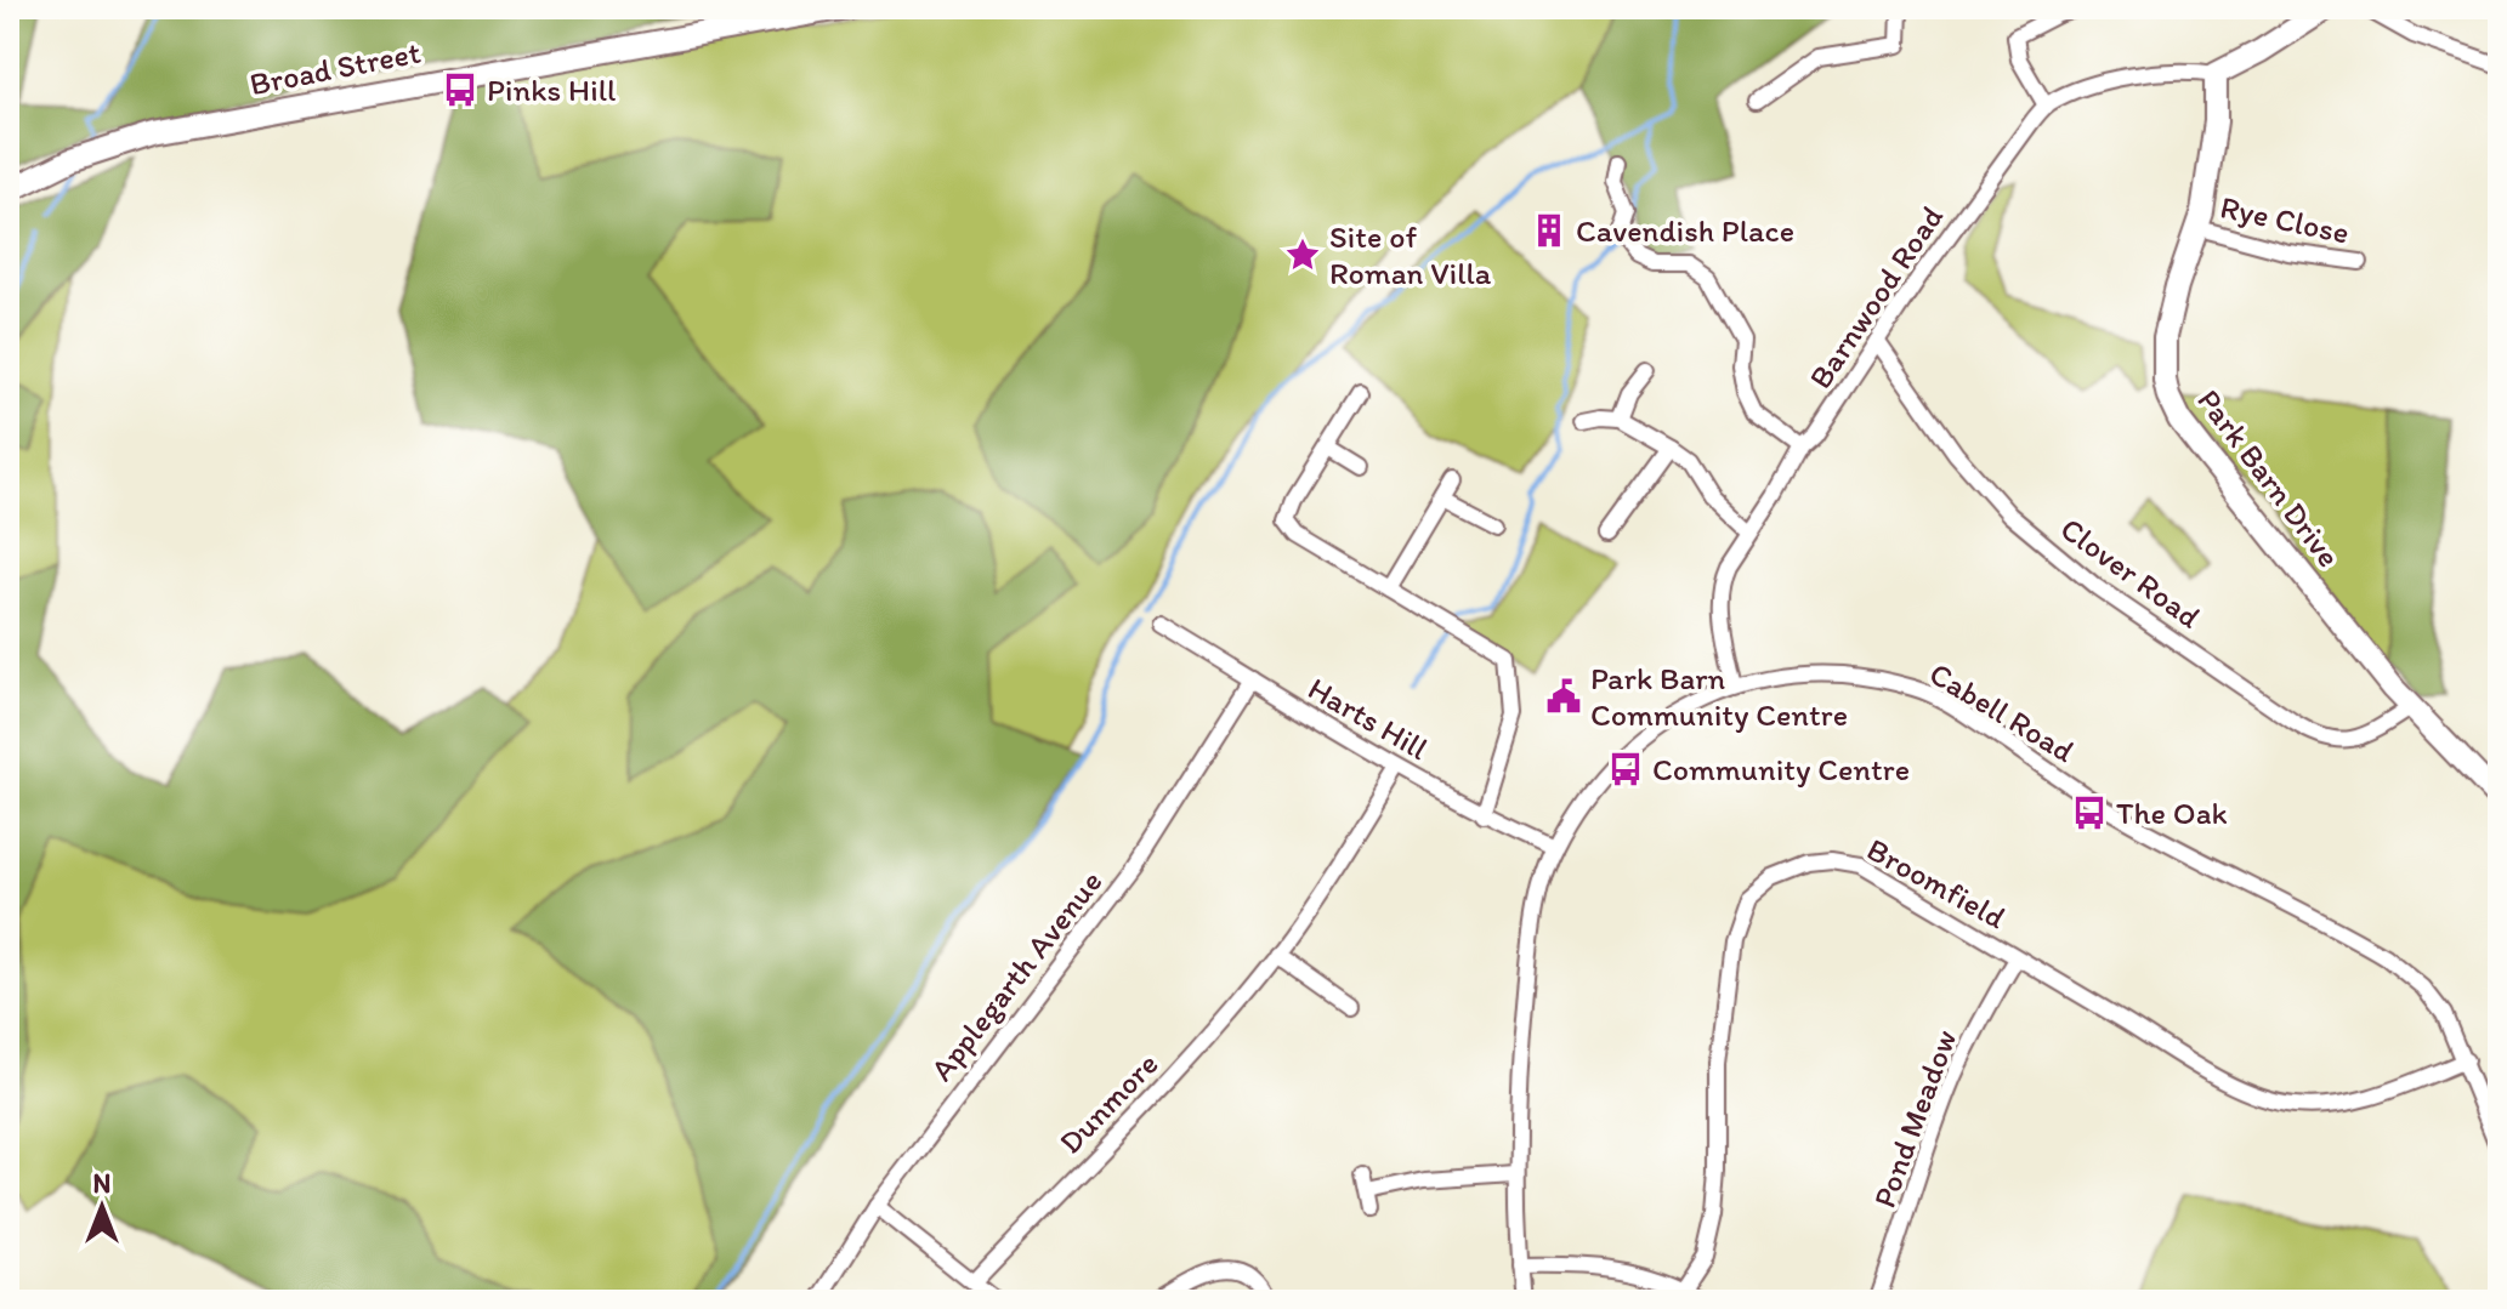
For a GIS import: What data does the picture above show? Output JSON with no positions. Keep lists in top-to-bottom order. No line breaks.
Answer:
{"streets":{"street":["Broad Street","Rye Close","Barnwood Road","Park Barn Drive","Clover Road","Cabell Road","Harts Hill","Broomfield","Applegarth Avenue","Dunmore","Pond Meadow"]},"crossings":[["Rye Close","Park Barn Drive"],["Barnwood Road","Park Barn Drive"],["Barnwood Road","Clover Road"],["Barnwood Road","Cabell Road"],["Park Barn Drive","Clover Road"],["Cabell Road","Harts Hill"],["Cabell Road","Broomfield"],["Harts Hill","Applegarth Avenue"],["Harts Hill","Dunmore"],["Broomfield","Pond Meadow"]],"places":{"bus stop":["Pinks Hill","Community Centre","The Oak"],"building":["Cavendish Place"],"place":["Site of Roman Villa"],"public building":["Park Barn Community Centre"]},"north":"top"}
